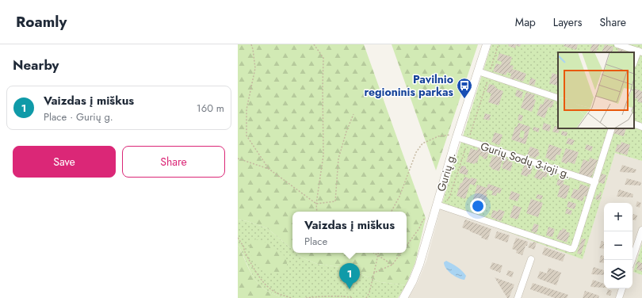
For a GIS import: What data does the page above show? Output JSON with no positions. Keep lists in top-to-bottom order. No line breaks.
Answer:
{"streets":{"street":["Gurių Sodų 3-ioji g.","Gurių g."]},"crossings":[["Gurių Sodų 3-ioji g.","Gurių g."]],"places":{"bus stop":["Pavilnio regioninis parkas"]},"page":{"header":"Roamly","nav":["Map","Layers","Share"],"heading":"Nearby","list":[{"mark":"1","name":"Vaizdas į miškus","note":"Place · Gurių g.","value":"160 m"}],"buttons":["Save","Share"],"map_buttons":["+","−"],"popup":["Vaizdas į miškus","Place"],"pins":"1"}}
